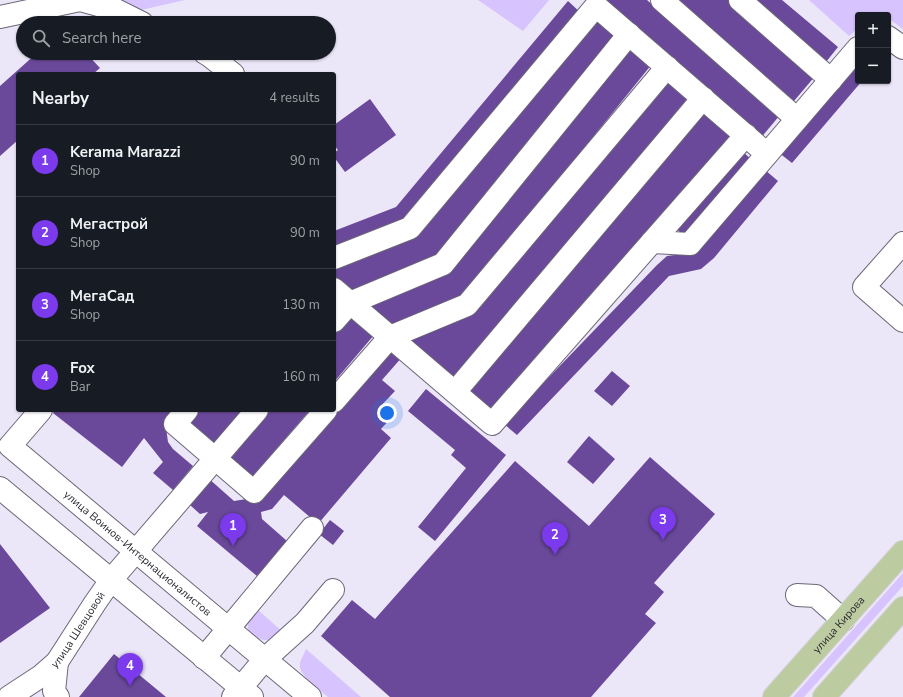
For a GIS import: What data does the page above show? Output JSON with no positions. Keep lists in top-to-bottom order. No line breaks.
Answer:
{"streets":{"main road":["улица Кирова"],"street":["улица Воинов-Интернационалистов","улица Шевцовой"]},"crossings":[["улица Воинов-Интернационалистов","улица Шевцовой"]],"page":{"map_buttons":["+","−"],"search":"Search here","heading":["Nearby","4 results"],"list":[{"mark":"1","name":"Kerama Marazzi","note":"Shop","value":"90 m"},{"mark":"2","name":"Мегастрой","note":"Shop","value":"90 m"},{"mark":"3","name":"МегаСад","note":"Shop","value":"130 m"},{"mark":"4","name":"Fox","note":"Bar","value":"160 m"}],"pins":["3","1","2","4"]}}
